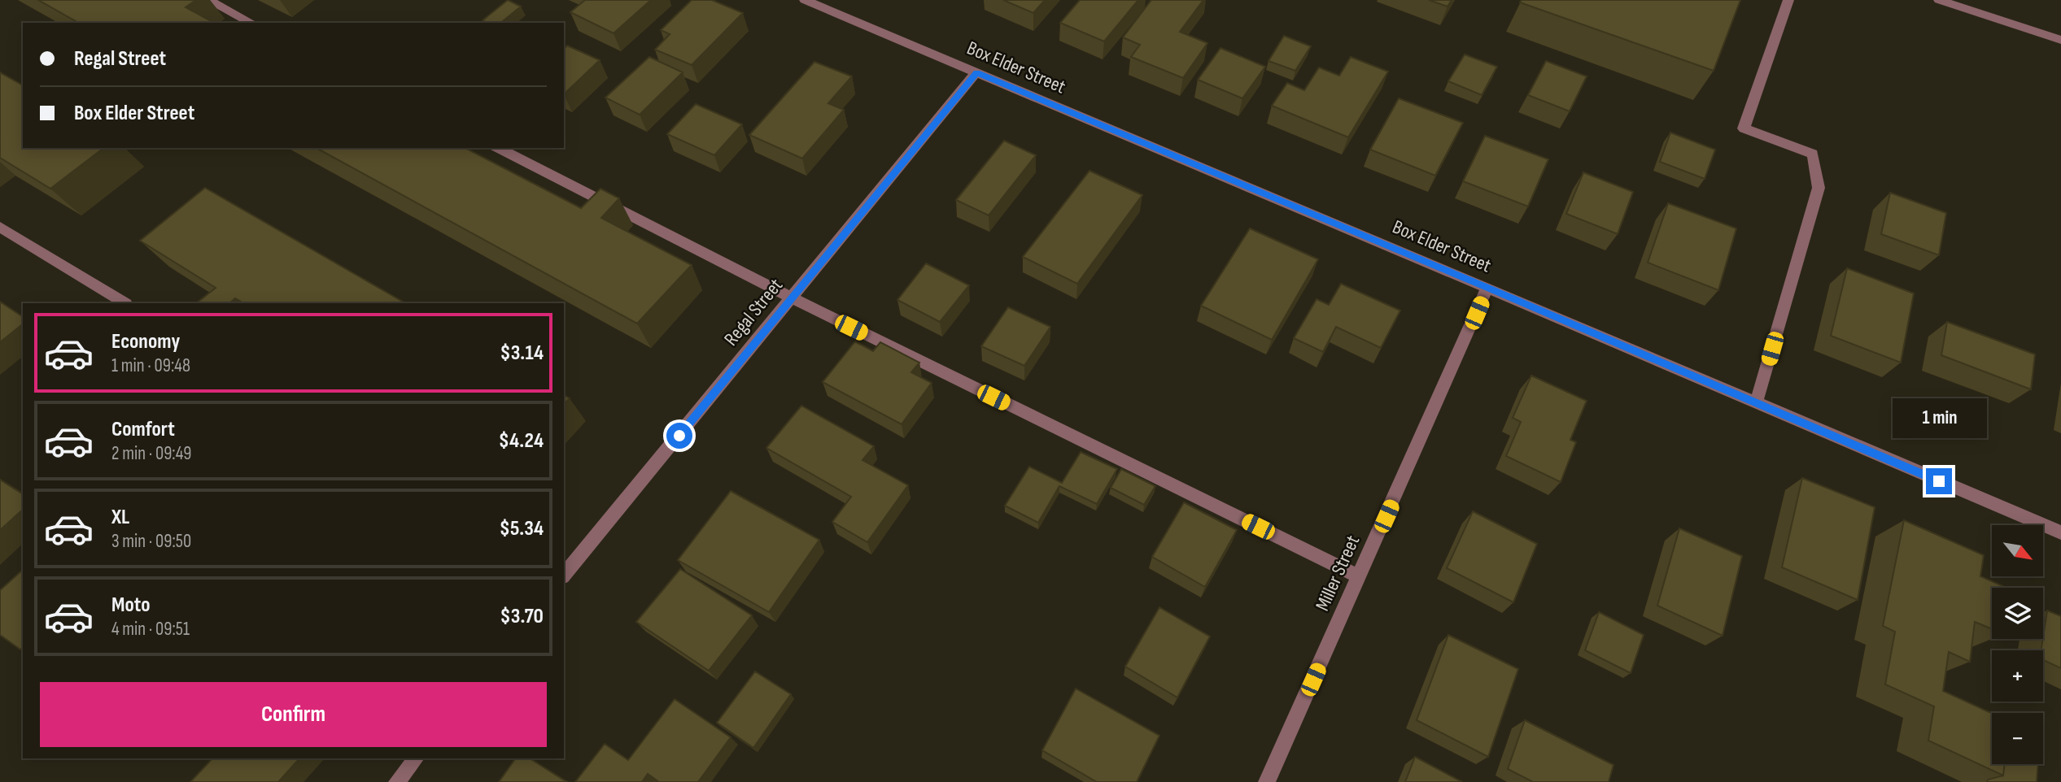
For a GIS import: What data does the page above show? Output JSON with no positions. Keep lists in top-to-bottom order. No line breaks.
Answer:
{"streets":{"street":["Box Elder Street","Regal Street","Miller Street"]},"crossings":[["Box Elder Street","Regal Street"],["Box Elder Street","Miller Street"]],"north":"bottom right","page":{"banner":["Regal Street","Box Elder Street"],"list":[{"name":"Economy","note":"1 min · 09:48","value":"$3.14"},{"name":"Comfort","note":"2 min · 09:49","value":"$4.24"},{"name":"XL","note":"3 min · 09:50","value":"$5.34"},{"name":"Moto","note":"4 min · 09:51","value":"$3.70"}],"bubble":"1 min","map_buttons":["+","−"],"buttons":"Confirm"}}
